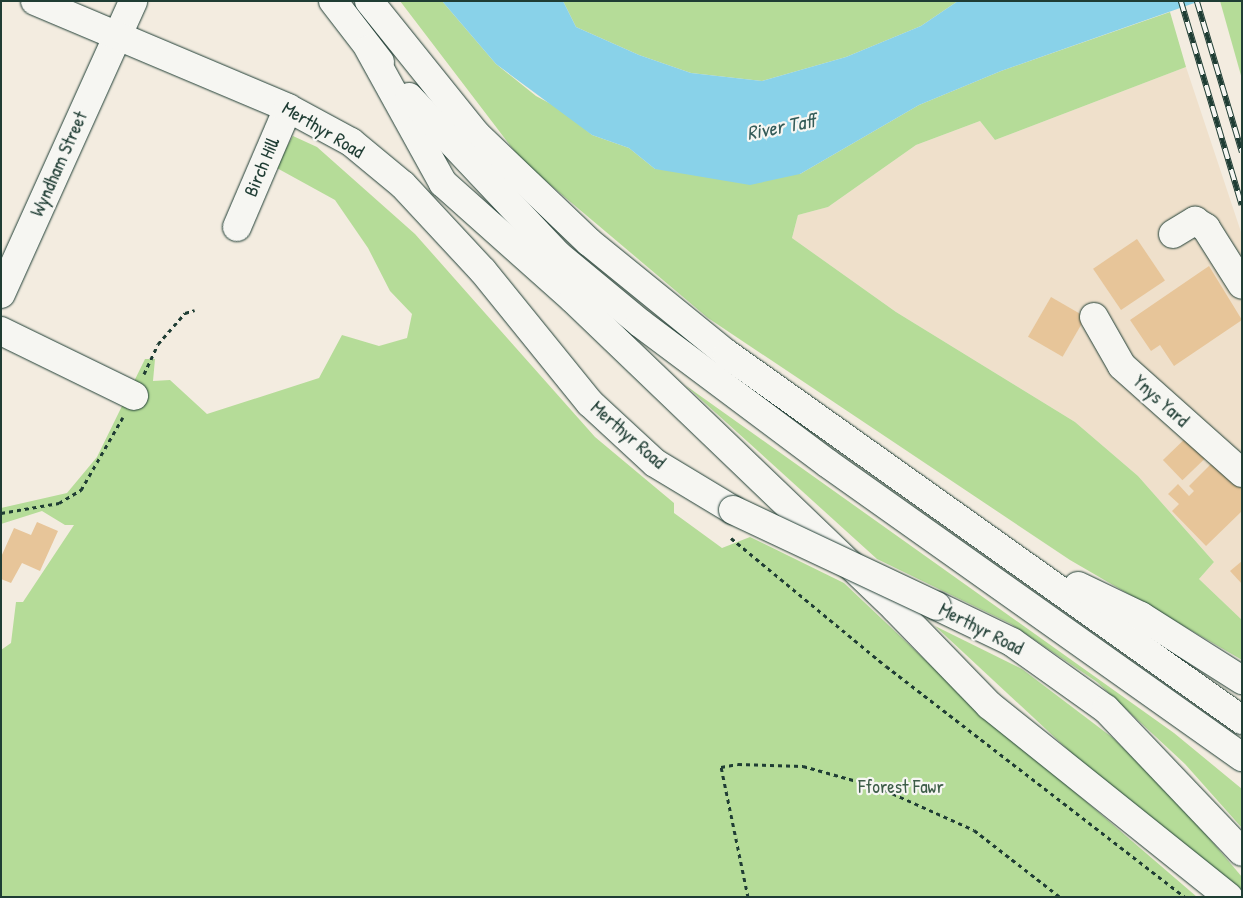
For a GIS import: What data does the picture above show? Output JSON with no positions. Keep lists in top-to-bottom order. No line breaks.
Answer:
{"streets":{"main road":["Merthyr Road","Wyndham Street","Birch Hill","Ynys Yard"]},"crossings":[["Merthyr Road","Wyndham Street"],["Merthyr Road","Birch Hill"]],"water":["River Taff"],"parks":["Fforest Fawr"]}
